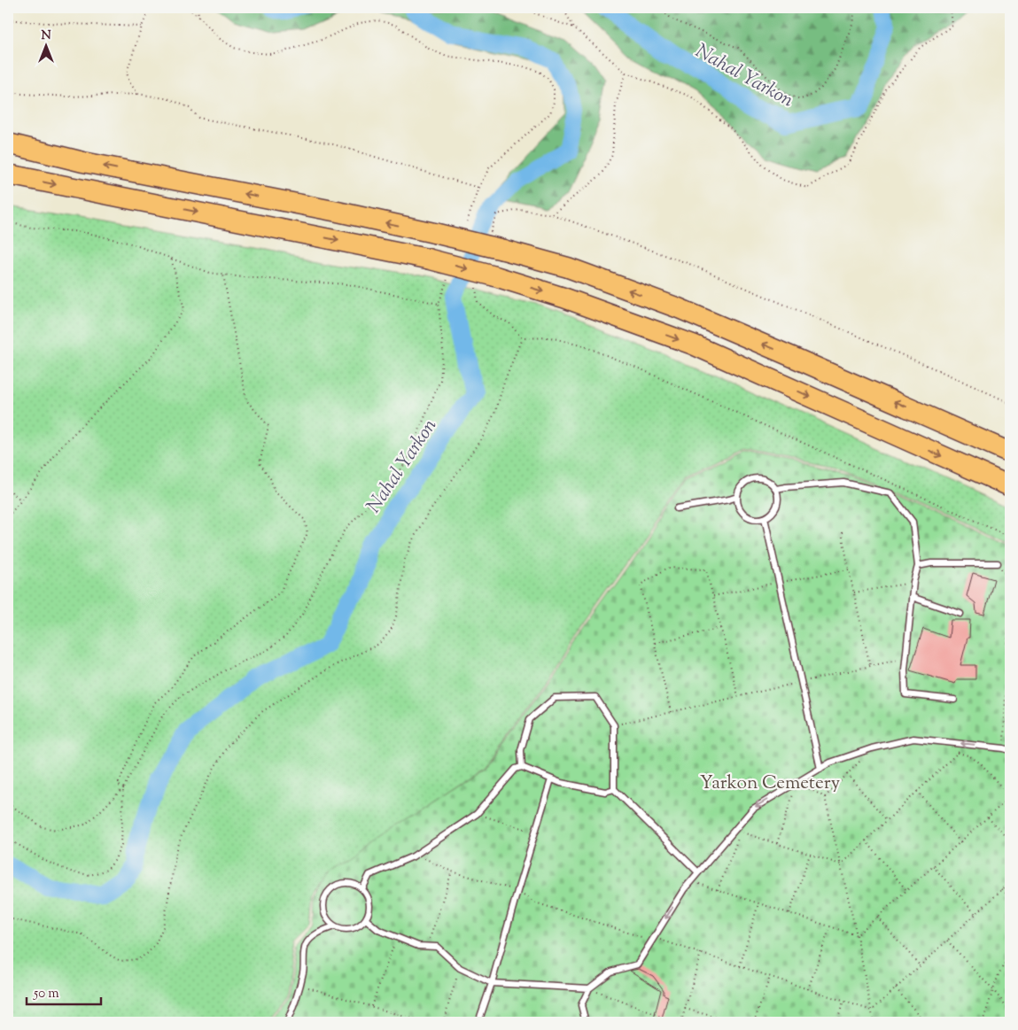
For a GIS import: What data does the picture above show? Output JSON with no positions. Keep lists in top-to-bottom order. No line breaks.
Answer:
{"water":["Nahal Yarkon"],"parks":["Yarkon Cemetery"],"scale_bar":"50 m","north":"top"}
